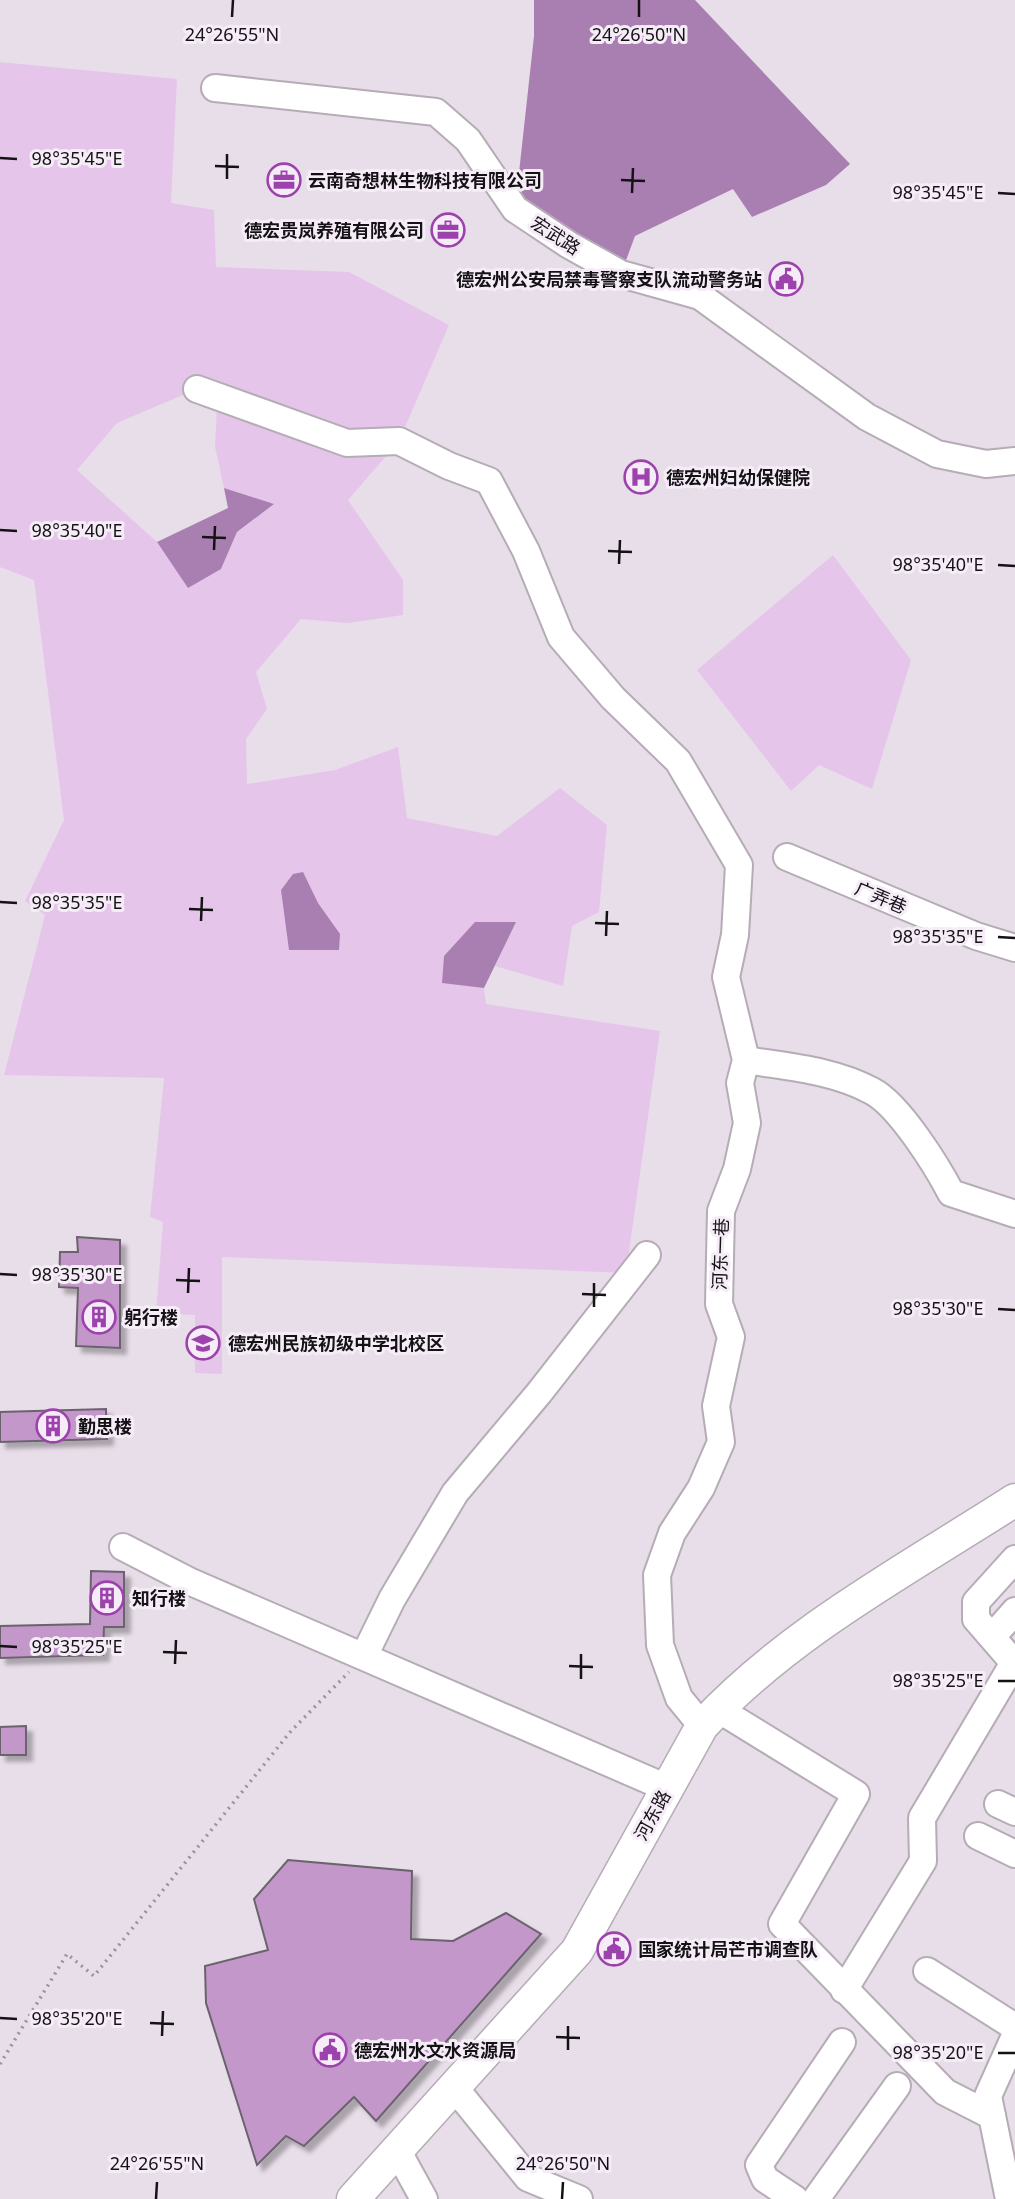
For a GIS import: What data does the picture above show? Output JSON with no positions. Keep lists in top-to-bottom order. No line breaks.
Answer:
{"streets":{"main road":["河东路"],"street":["宏武路","广弄巷","河东一巷"]},"crossings":[["河东一巷","河东路"]],"places":{"office":["云南奇想林生物科技有限公司","德宏贵岚养殖有限公司"],"public building":["德宏州公安局禁毒警察支队流动警务站","国家统计局芒市调查队","德宏州水文水资源局"],"hospital":["德宏州妇幼保健院"],"building":["躬行楼","勤思楼","知行楼"],"school or university":["德宏州民族初级中学北校区"]},"coordinates":["24°26'55\"N","24°26'50\"N","98°35'45\"E","98°35'40\"E","98°35'35\"E","98°35'30\"E","98°35'25\"E","98°35'20\"E"]}
